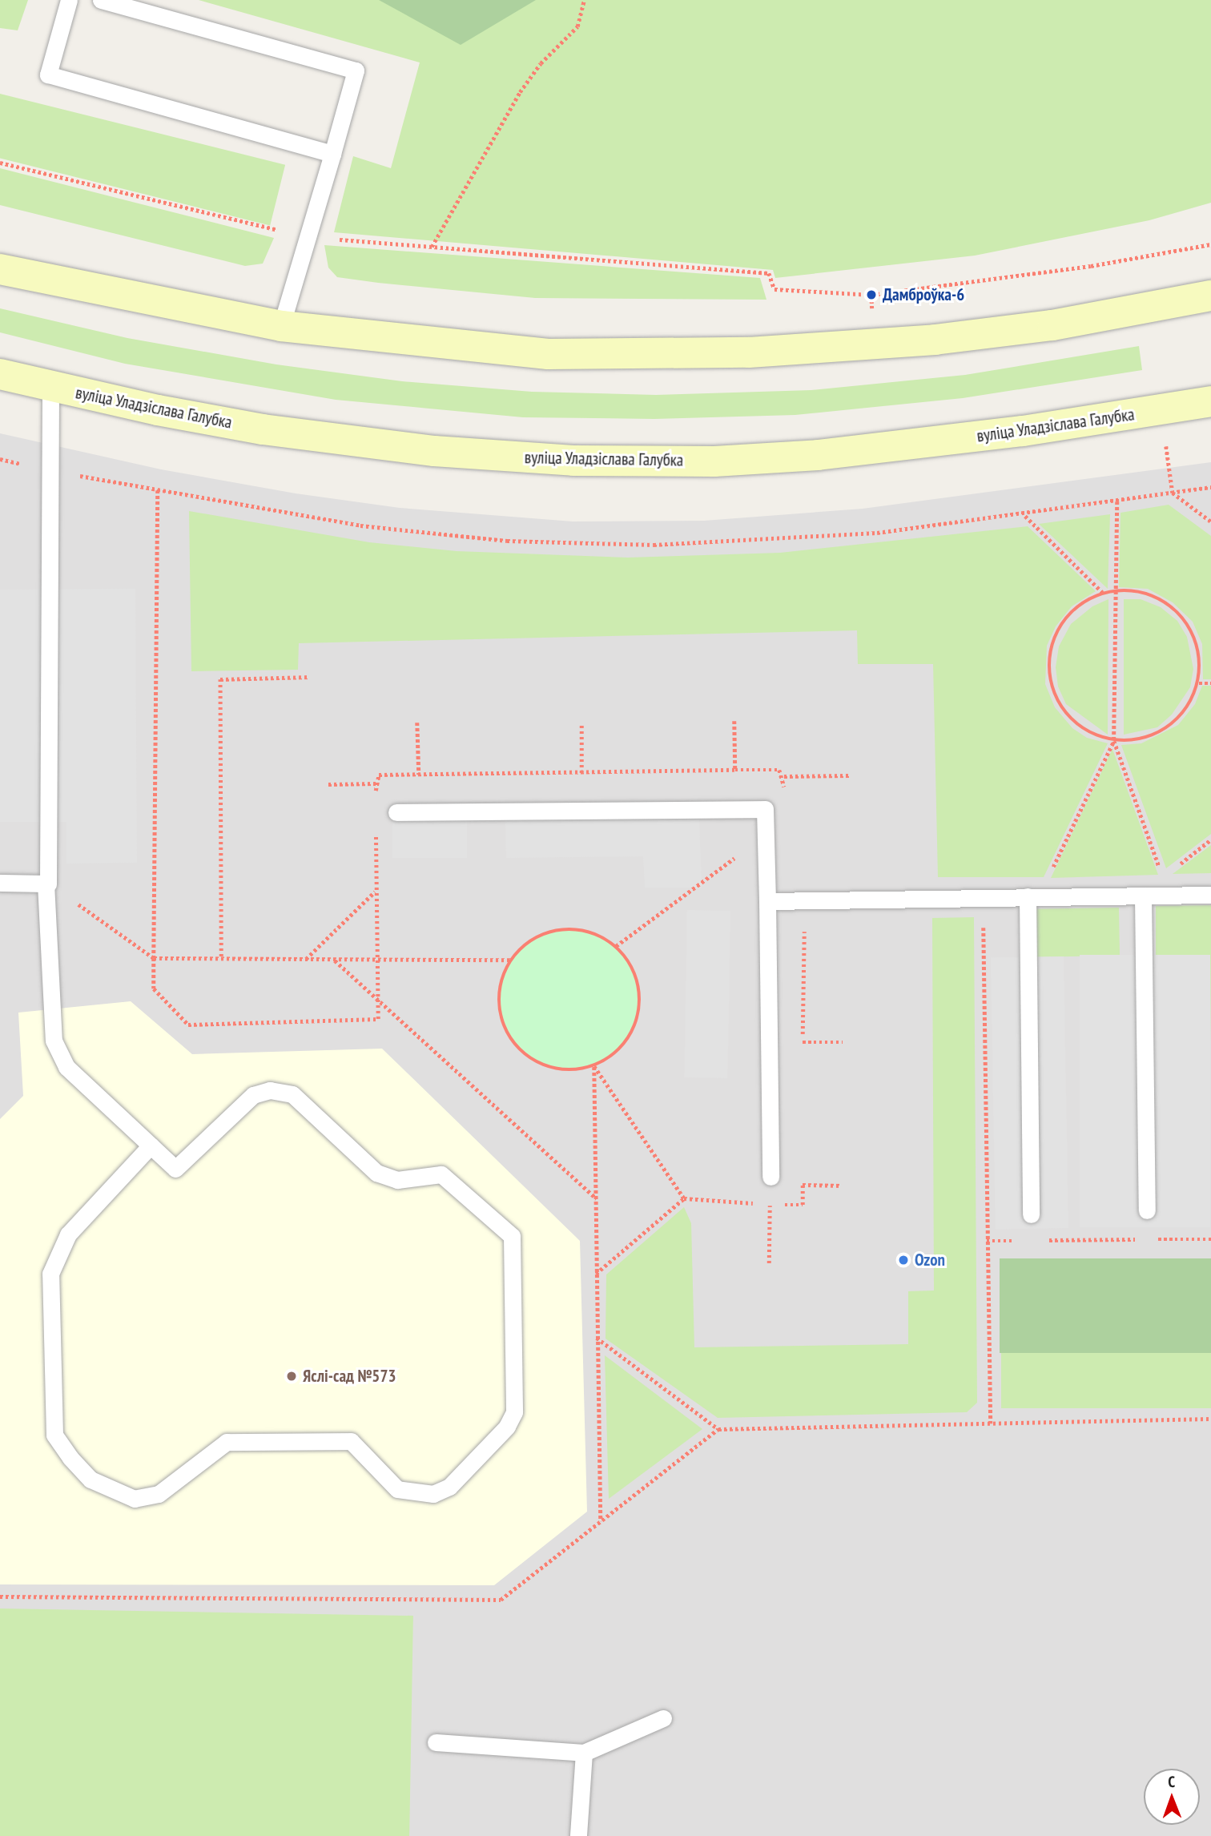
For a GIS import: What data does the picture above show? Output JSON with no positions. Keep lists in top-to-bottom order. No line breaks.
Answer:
{"streets":{"main road":["вуліца Уладзіслава Галубка"]},"places":["Дамброўка-6","Ozon","Яслі-сад №573"],"north":"top"}
